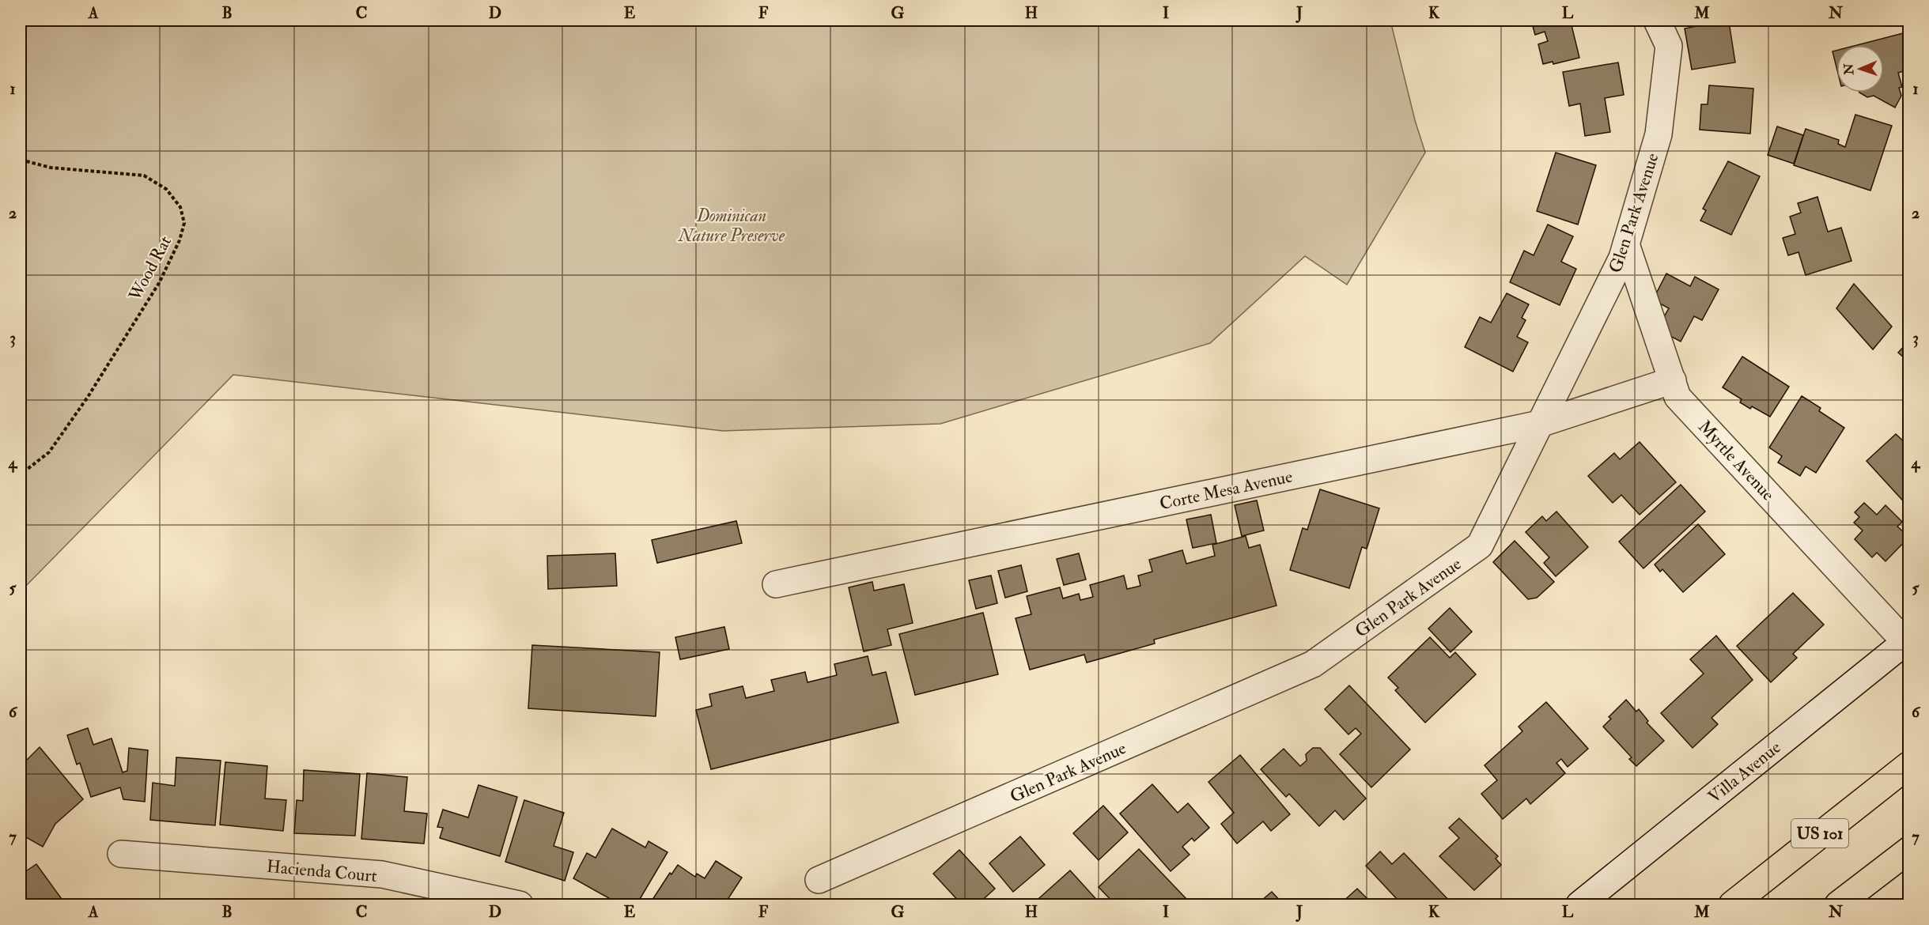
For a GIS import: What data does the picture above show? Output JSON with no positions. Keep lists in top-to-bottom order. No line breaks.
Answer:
{"streets":{"highway":["US 101"],"street":["Glen Park Avenue","Myrtle Avenue","Corte Mesa Avenue","Villa Avenue","Hacienda Court"],"path":["Wood Rat"]},"crossings":[["Glen Park Avenue","Myrtle Avenue"],["Glen Park Avenue","Corte Mesa Avenue"],["Myrtle Avenue","Corte Mesa Avenue"],["Myrtle Avenue","Villa Avenue"]],"parks":["Dominican Nature Preserve"],"north":"left","grid":{"columns":["A","B","C","D","E","F","G","H","I","J","K","L","M","N"],"rows":["1","2","3","4","5","6","7"]}}
